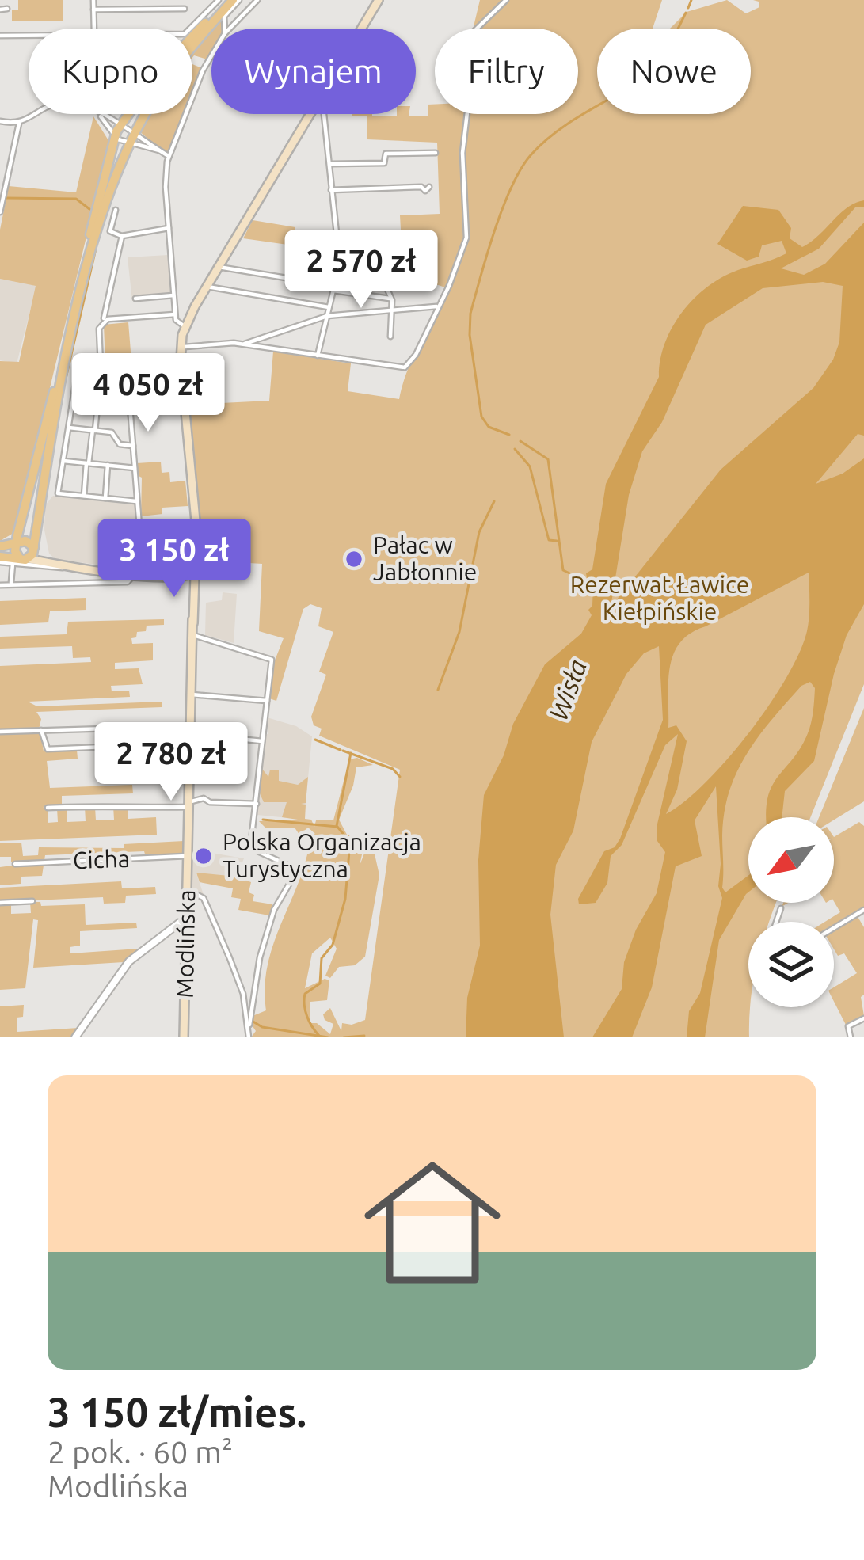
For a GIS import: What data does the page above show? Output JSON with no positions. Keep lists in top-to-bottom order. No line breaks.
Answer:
{"streets":{"main road":["Modlińska"],"street":["Cicha"]},"crossings":[["Cicha","Modlińska"]],"water":["Wisła"],"parks":["Rezerwat Ławice Kiełpińskie"],"places":["Pałac w Jabłonnie","Polska Organizacja Turystyczna"],"north":"bottom left","page":{"chip":["Kupno","Wynajem","Filtry","Nowe"],"price":["2 570 zł","4 050 zł","3 150 zł","2 780 zł"],"list":[{"name":"3 150 zł/mies.","note":"2 pok. · 60 m² · Modlińska"}]}}
